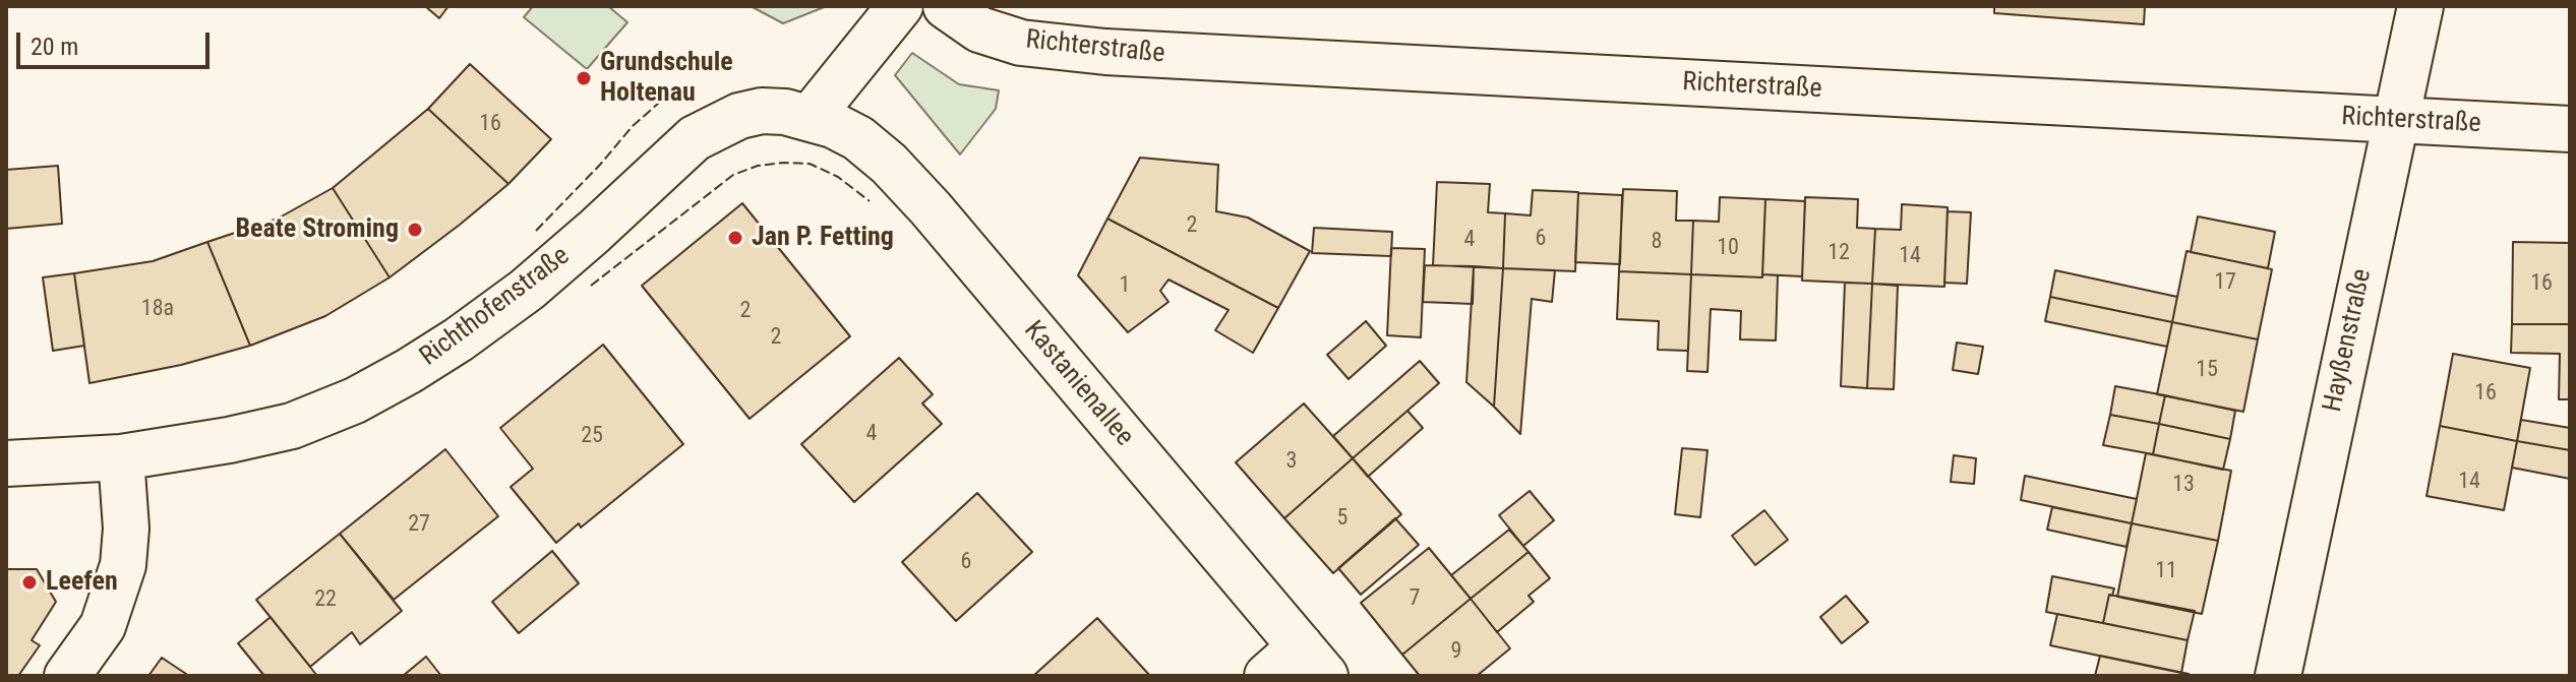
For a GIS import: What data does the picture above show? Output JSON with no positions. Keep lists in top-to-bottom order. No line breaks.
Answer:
{"streets":{"street":["Richterstraße","Richthofenstraße","Hayßenstraße","Kastanienallee"]},"crossings":[["Richterstraße","Hayßenstraße"],["Richthofenstraße","Kastanienallee"]],"places":["Grundschule Holtenau","Beate Stroming","Jan P. Fetting","Leefen"],"house_numbers":["16","2","6","4","8","10","12","14","17","16","1","18a","2","2","15","16","4","25","3","14","13","5","27","6","11","7","22","9"],"scale_bar":"20 m"}
